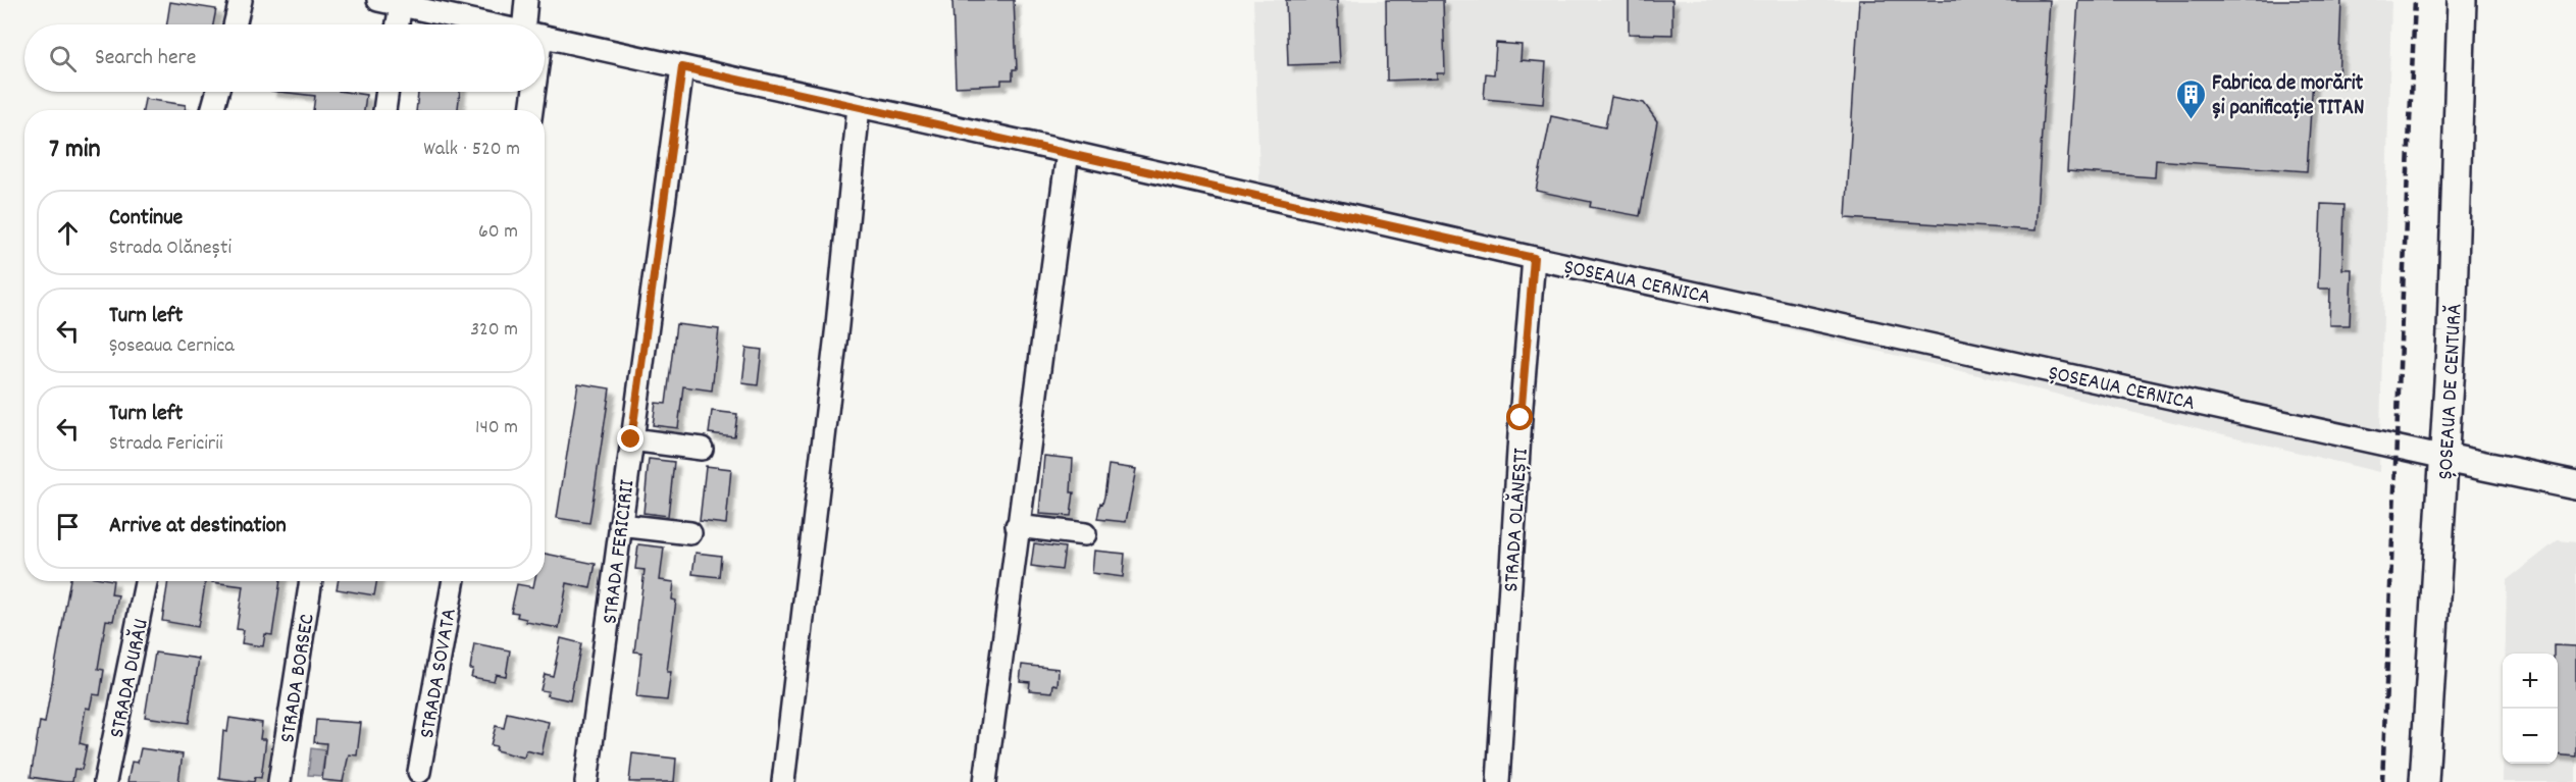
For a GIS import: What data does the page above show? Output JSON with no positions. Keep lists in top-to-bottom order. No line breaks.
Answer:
{"streets":{"main road":["ȘOSEAUA CERNICA","ȘOSEAUA DE CENTURĂ"],"street":["STRADA OLĂNEȘTI","STRADA FERICIRII","STRADA SOVATA","STRADA DURĂU","STRADA BORSEC"]},"crossings":[["ȘOSEAUA CERNICA","ȘOSEAUA DE CENTURĂ"],["ȘOSEAUA CERNICA","STRADA OLĂNEȘTI"],["ȘOSEAUA CERNICA","STRADA FERICIRII"]],"places":{"building":["Fabrica de morărit și panificație TITAN"]},"page":{"search":"Search here","heading":["7 min","Walk · 520 m"],"list":[["Continue","Strada Olănești","60 m"],["Turn left","Șoseaua Cernica","320 m"],["Turn left","Strada Fericirii","140 m"],"Arrive at destination"],"map_buttons":["+","−"]}}
